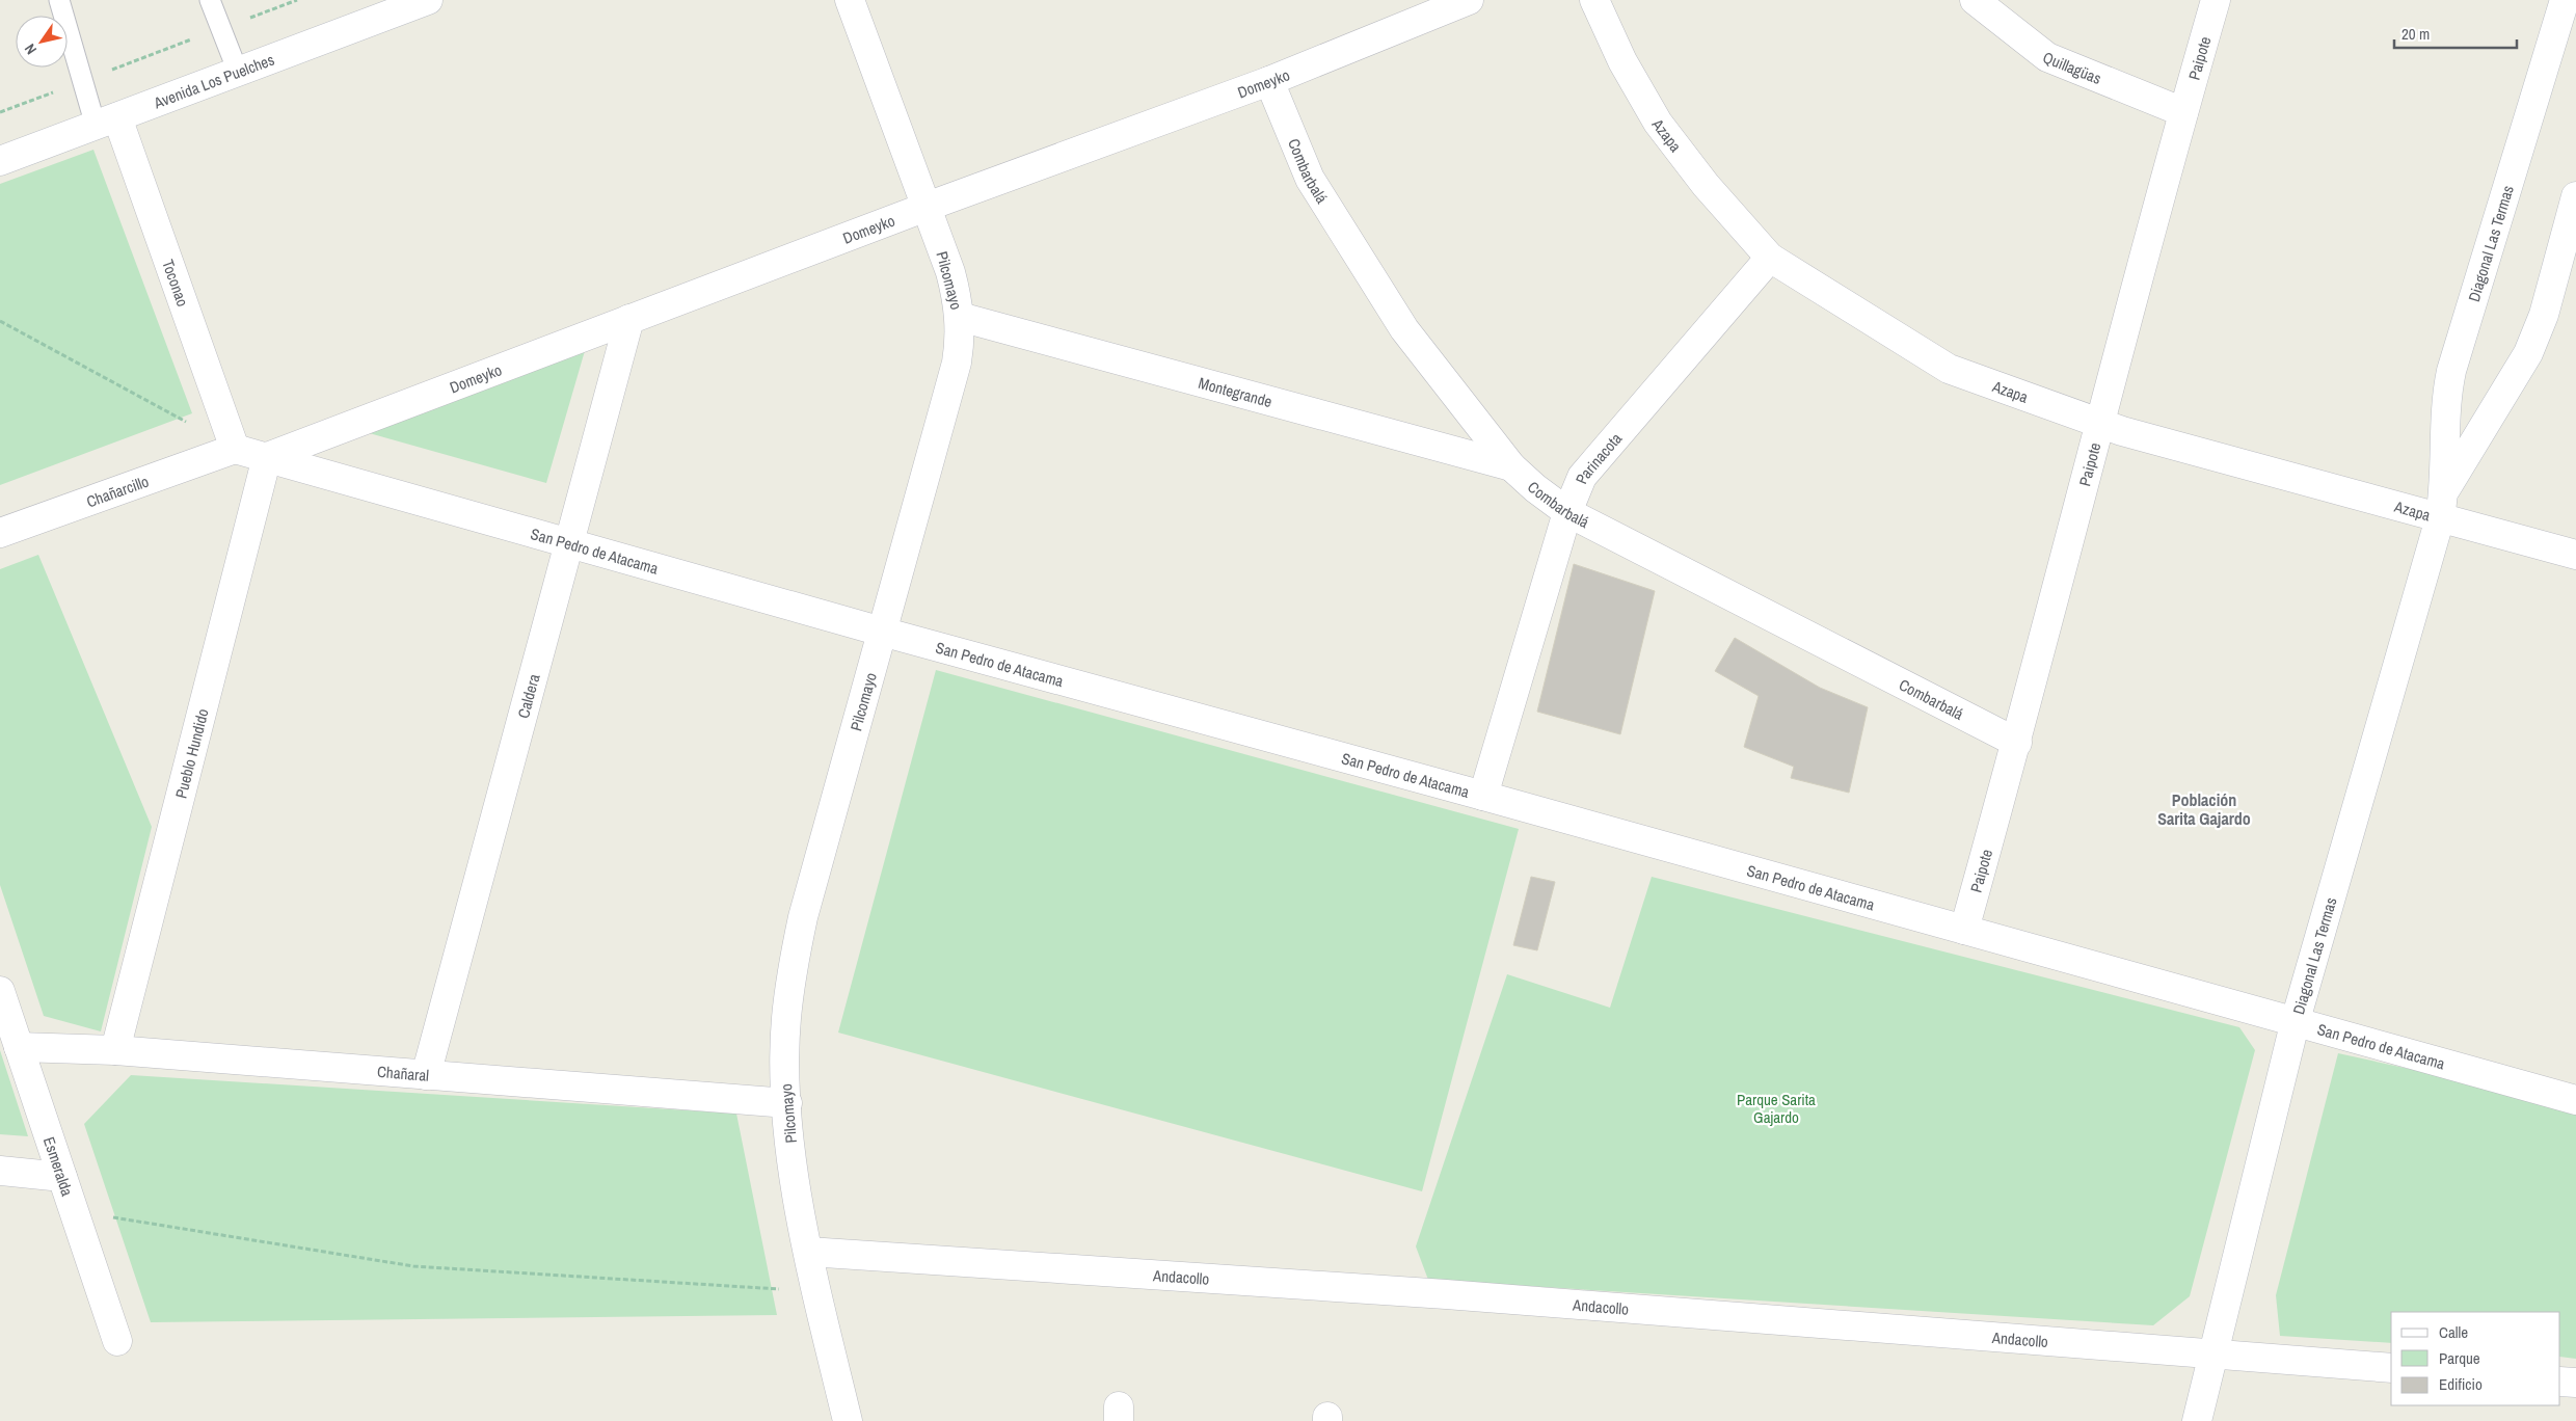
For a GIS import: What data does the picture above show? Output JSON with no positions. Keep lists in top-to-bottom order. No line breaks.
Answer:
{"streets":{"street":["Paipote","Quillagüas","Avenida Los Puelches","Domeyko","Azapa","Combarbalá","Diagonal Las Termas","Pilcomayo","Toconao","Montegrande","Parinacota","Chañarcillo","San Pedro de Atacama","Caldera","Pueblo Hundido","Chañaral","Esmeralda","Andacollo"]},"crossings":[["Paipote","Quillagüas"],["Paipote","Azapa"],["Paipote","Combarbalá"],["Paipote","San Pedro de Atacama"],["Avenida Los Puelches","Toconao"],["Domeyko","Combarbalá"],["Domeyko","Pilcomayo"],["Domeyko","San Pedro de Atacama"],["Domeyko","Caldera"],["Domeyko","Pueblo Hundido"],["Azapa","Diagonal Las Termas"],["Azapa","Parinacota"],["Combarbalá","Montegrande"],["Combarbalá","Parinacota"],["Diagonal Las Termas","San Pedro de Atacama"],["Diagonal Las Termas","Andacollo"],["Pilcomayo","Montegrande"],["Pilcomayo","San Pedro de Atacama"],["Pilcomayo","Chañaral"],["Pilcomayo","Andacollo"],["Toconao","Chañarcillo"],["Toconao","San Pedro de Atacama"],["Parinacota","San Pedro de Atacama"],["Chañarcillo","San Pedro de Atacama"],["San Pedro de Atacama","Caldera"],["San Pedro de Atacama","Pueblo Hundido"],["Caldera","Chañaral"],["Pueblo Hundido","Chañaral"],["Chañaral","Esmeralda"]],"districts":["Población Sarita Gajardo"],"parks":["Parque Sarita Gajardo"],"legend":["Calle","Parque","Edificio"],"scale_bar":"20 m","north":"bottom left"}
